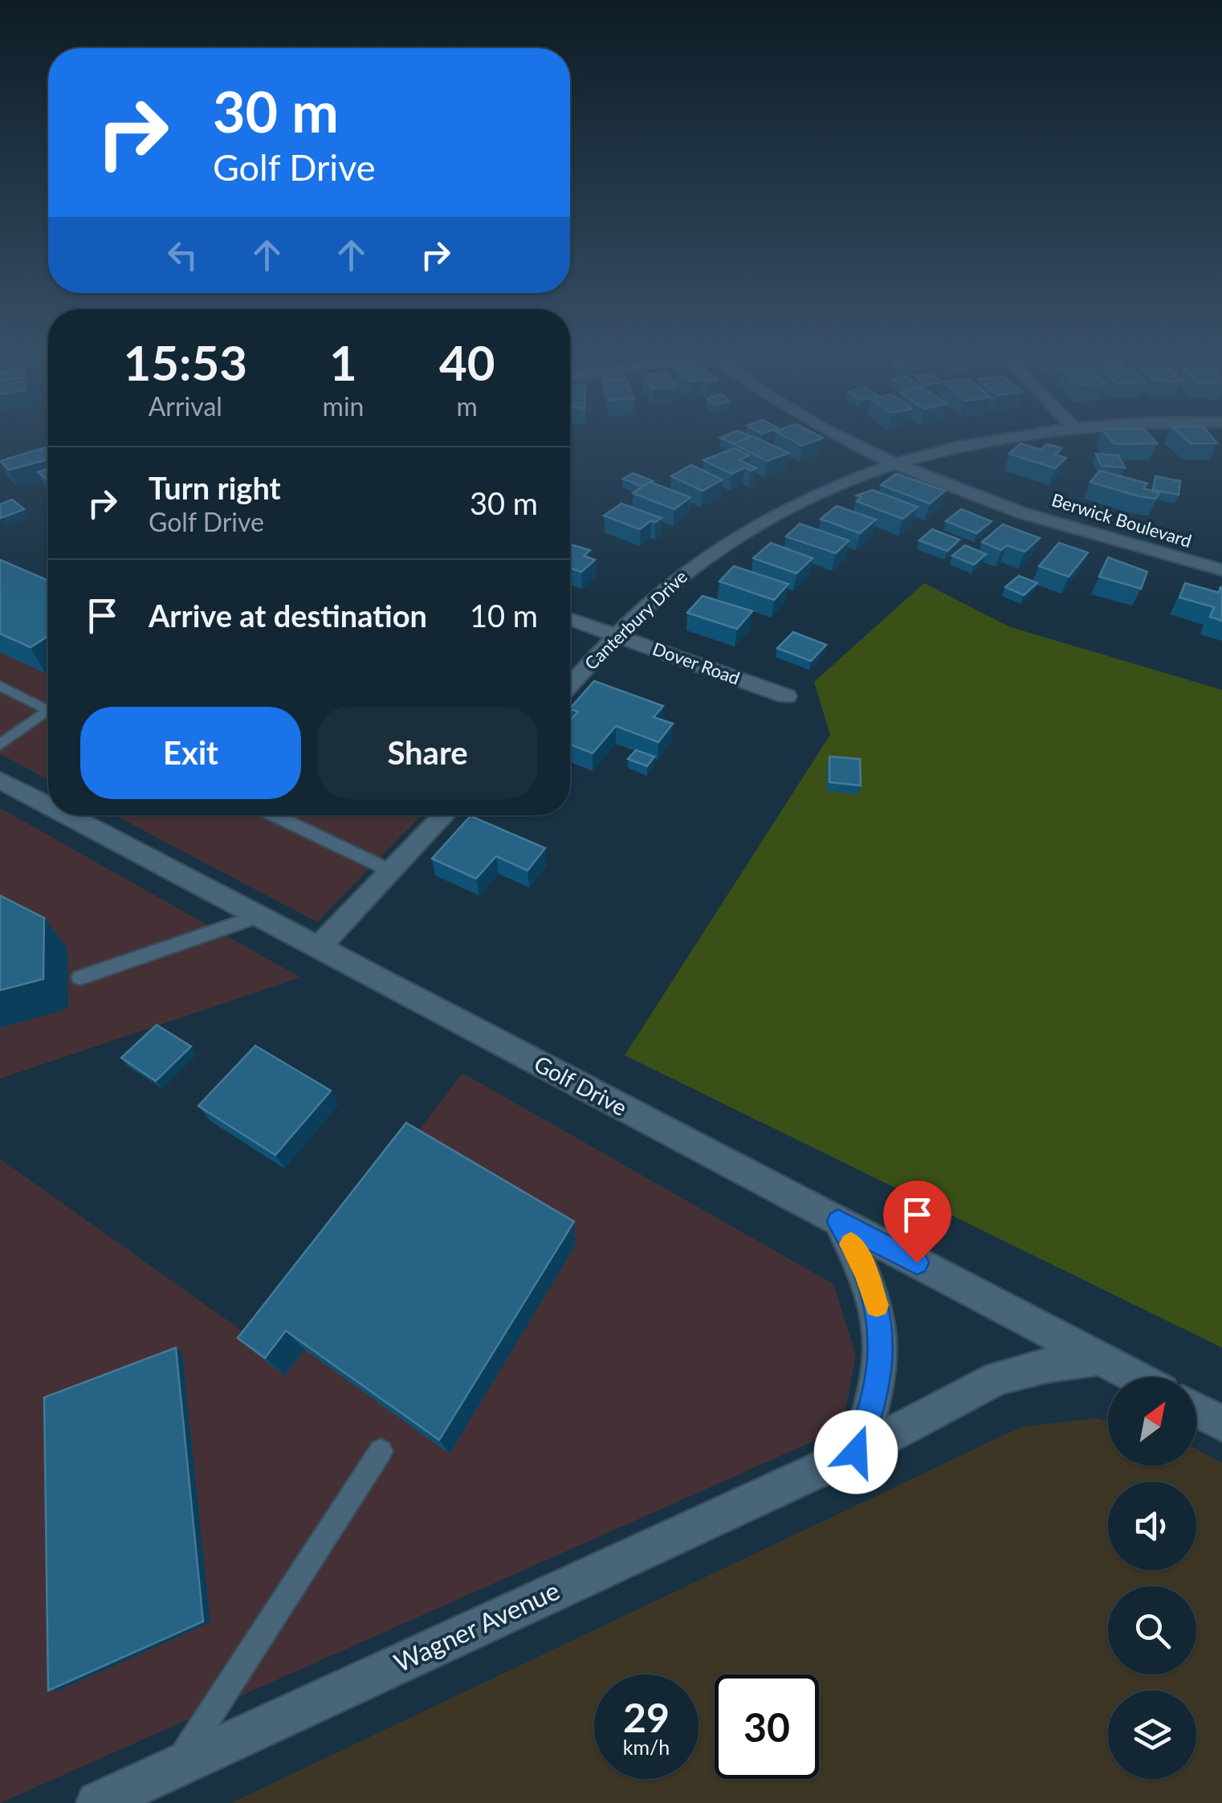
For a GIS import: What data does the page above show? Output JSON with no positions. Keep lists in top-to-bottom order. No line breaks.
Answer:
{"streets":{"street":["Berwick Boulevard","Canterbury Drive","Dover Road","Golf Drive","Wagner Avenue"]},"crossings":[["Berwick Boulevard","Canterbury Drive"],["Canterbury Drive","Dover Road"],["Golf Drive","Wagner Avenue"]],"north":"top right","page":{"turn":["30 m","Golf Drive"],"eta":["15:53","Arrival","1","min","40","m"],"list":[{"name":"Turn right","note":"Golf Drive","value":"30 m"},{"name":"Arrive at destination","value":"10 m"}],"buttons":["Exit","Share"],"speed":"29 km/h","limit":"30"}}
